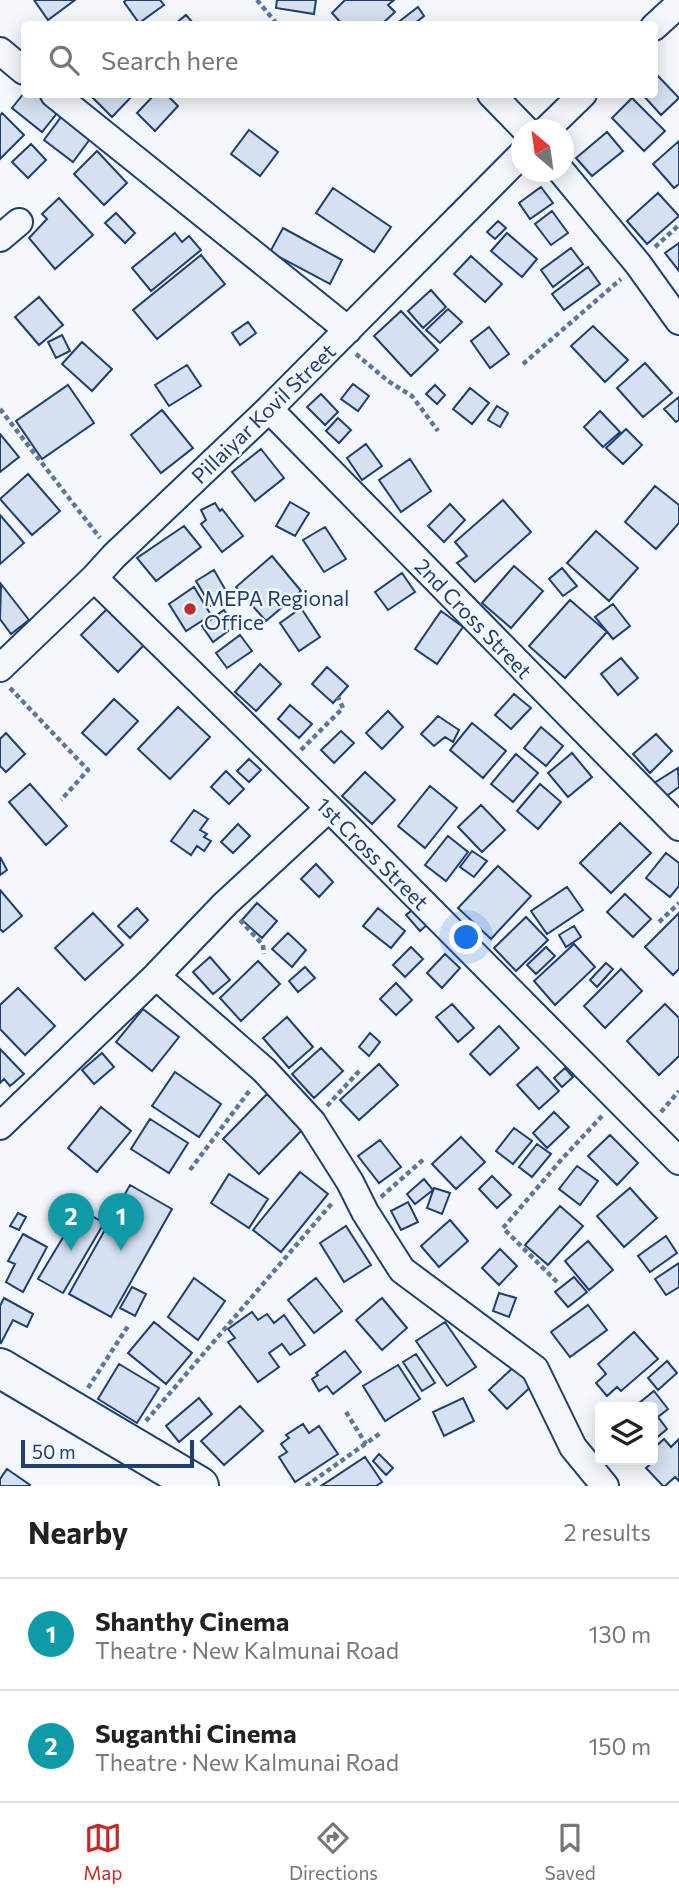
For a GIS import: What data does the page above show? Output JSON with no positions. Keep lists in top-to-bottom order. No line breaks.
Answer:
{"streets":{"street":["Pillaiyar Kovil Street","2nd Cross Street","1st Cross Street"]},"crossings":[["Pillaiyar Kovil Street","2nd Cross Street"],["Pillaiyar Kovil Street","1st Cross Street"]],"places":["MEPA Regional Office"],"scale_bar":"50 m","north":"top left","page":{"search":"Search here","pins":["1","2"],"scale":"50 m","heading":["Nearby","2 results"],"list":[{"mark":"1","name":"Shanthy Cinema","note":"Theatre · New Kalmunai Road","value":"130 m"},{"mark":"2","name":"Suganthi Cinema","note":"Theatre · New Kalmunai Road","value":"150 m"}],"nav":["Map","Directions","Saved"]}}
